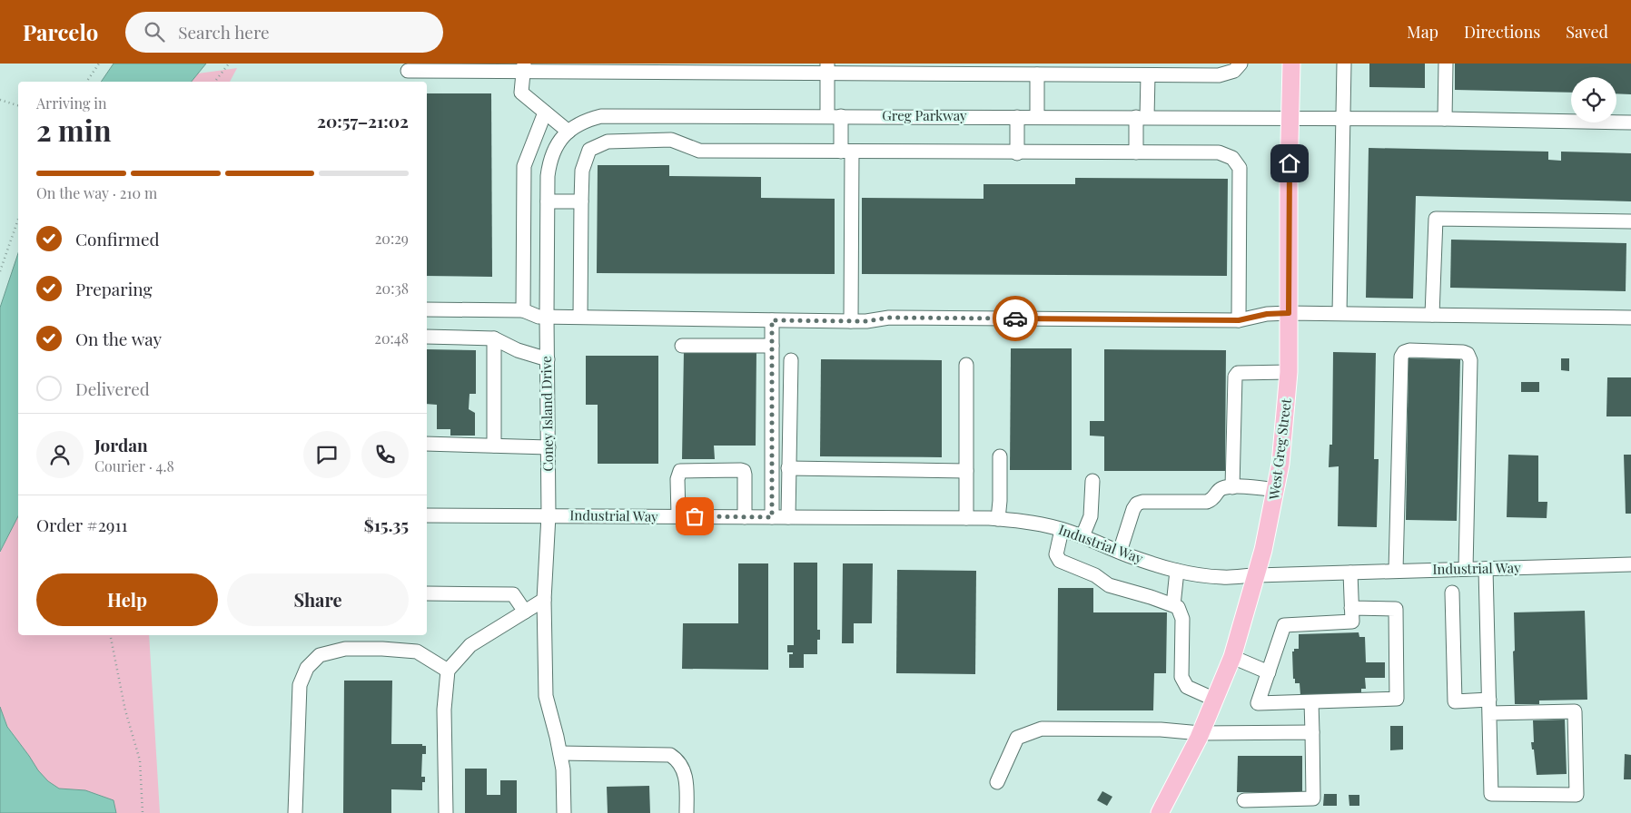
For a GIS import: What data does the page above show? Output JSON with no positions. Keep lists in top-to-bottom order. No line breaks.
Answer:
{"streets":{"main road":["West Greg Street"],"street":["Greg Parkway","Coney Island Drive","Industrial Way"]},"crossings":[["Greg Parkway","Coney Island Drive"],["Greg Parkway","West Greg Street"],["Coney Island Drive","Industrial Way"],["West Greg Street","Industrial Way"]],"page":{"header":"Parcelo","search":"Search here","nav":["Map","Directions","Saved"],"heading":["2 min","Arriving in","20:57–21:02"],"panel":["Jordan","Courier · 4.8","Order #2911","$15.35"],"bar":"On the way · 210 m","list":[["Confirmed","20:29"],["Preparing","20:38"],["On the way","20:48"],"Delivered"],"buttons":["Help","Share"]}}
